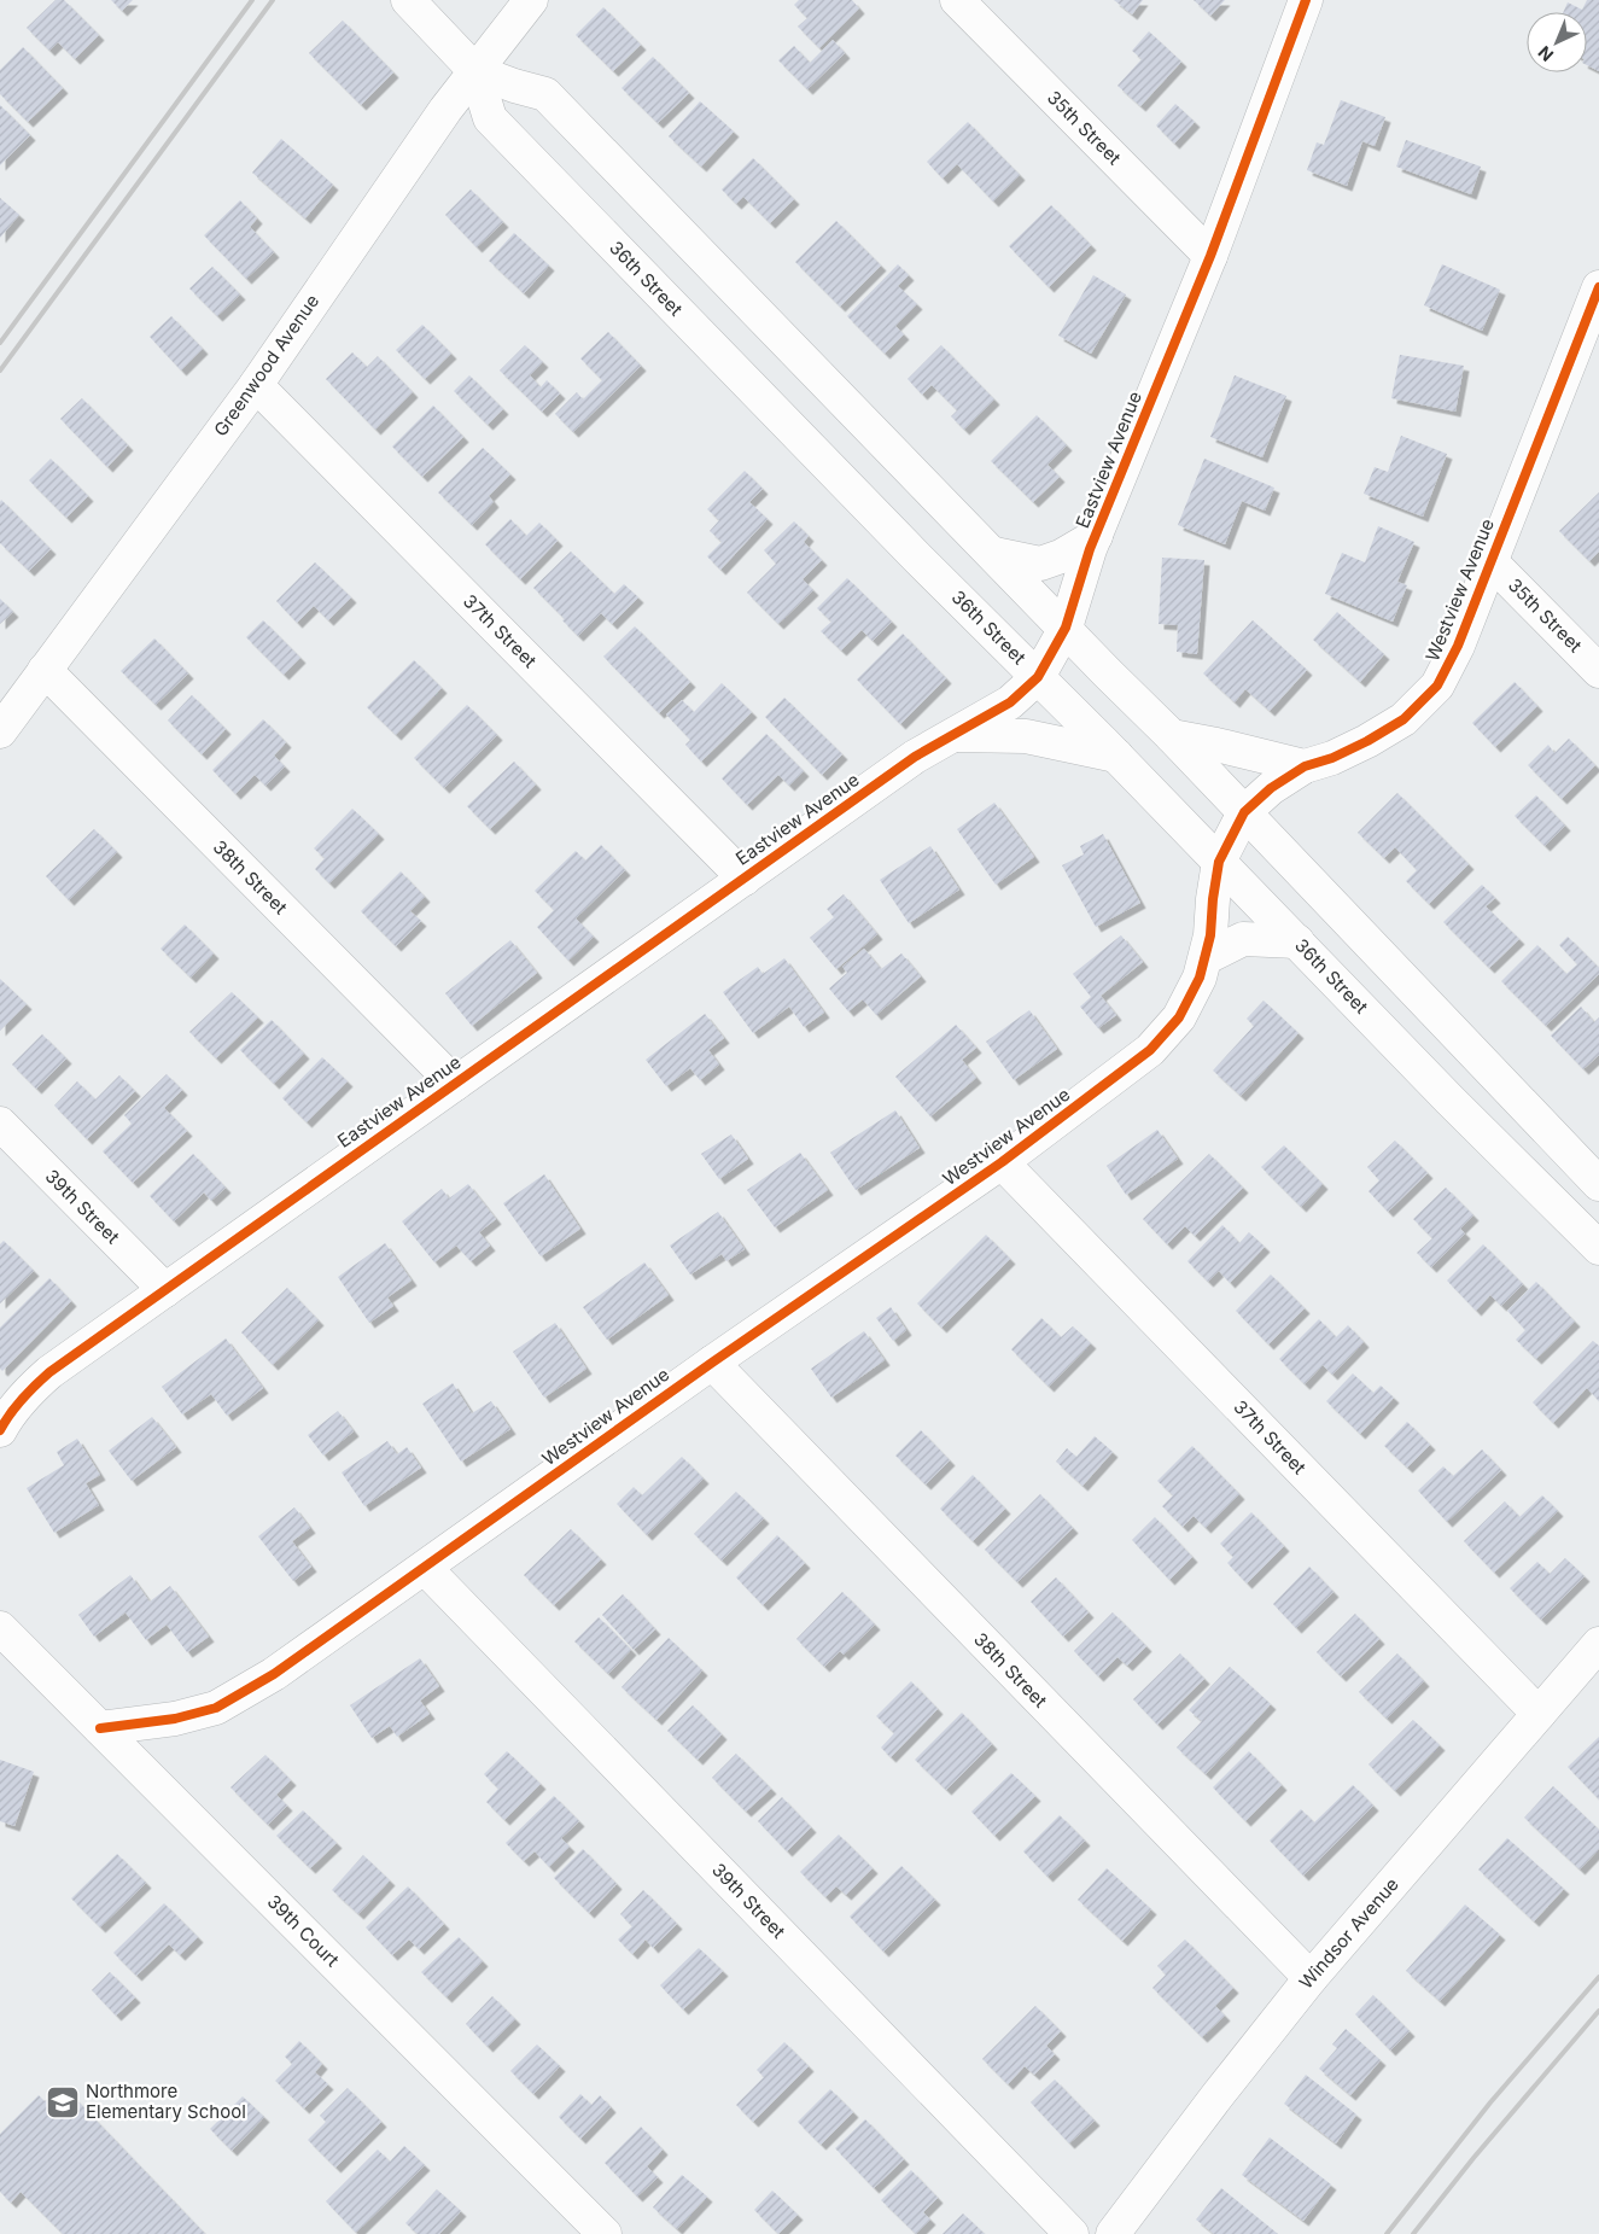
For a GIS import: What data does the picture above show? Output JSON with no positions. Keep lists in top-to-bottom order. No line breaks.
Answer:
{"streets":{"street":["35th Street","36th Street","Greenwood Avenue","Eastview Avenue","Westview Avenue","37th Street","38th Street","39th Street","39th Court","Windsor Avenue"]},"crossings":[["35th Street","Eastview Avenue"],["35th Street","Westview Avenue"],["36th Street","Greenwood Avenue"],["36th Street","Eastview Avenue"],["36th Street","Westview Avenue"],["Greenwood Avenue","37th Street"],["Greenwood Avenue","38th Street"],["Eastview Avenue","37th Street"],["Eastview Avenue","38th Street"],["Eastview Avenue","39th Street"],["Westview Avenue","37th Street"],["Westview Avenue","38th Street"],["Westview Avenue","39th Street"],["Westview Avenue","39th Court"],["37th Street","Windsor Avenue"],["38th Street","Windsor Avenue"]],"places":{"school or university":["Northmore Elementary School"]},"north":"bottom left"}
